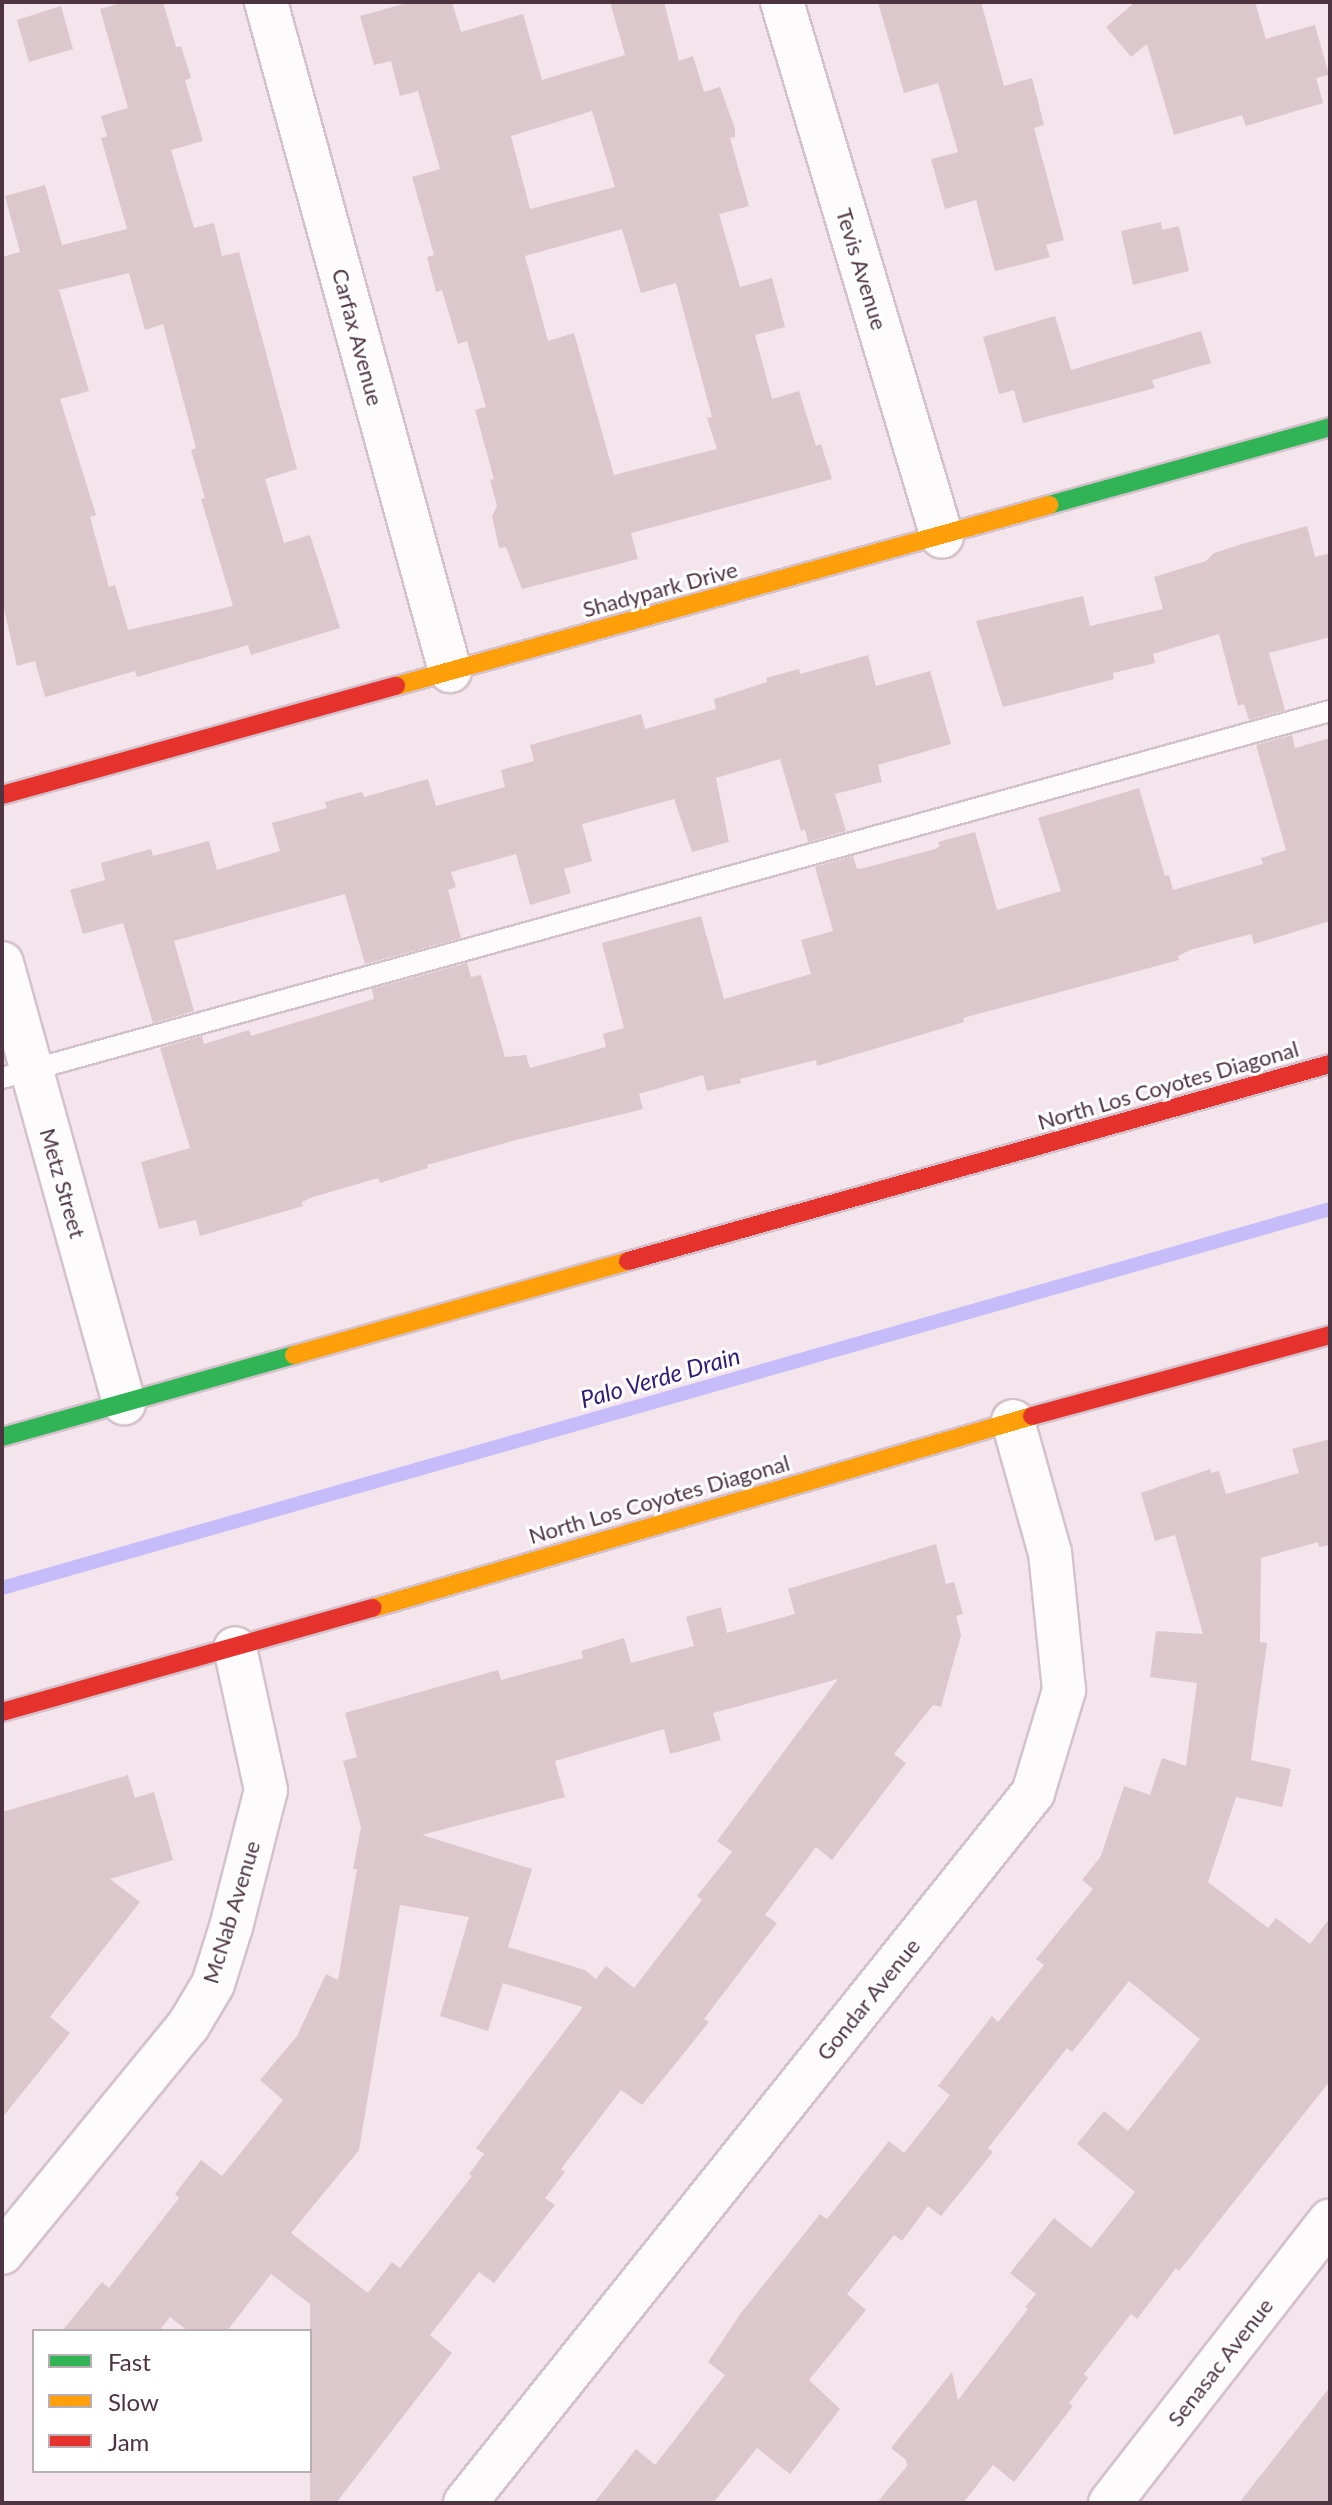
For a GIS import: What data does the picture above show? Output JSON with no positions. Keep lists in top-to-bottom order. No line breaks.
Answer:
{"streets":{"street":["Tevis Avenue","Carfax Avenue","Shadypark Drive","North Los Coyotes Diagonal","Metz Street","McNab Avenue","Gondar Avenue","Senasac Avenue"]},"crossings":[["Tevis Avenue","Shadypark Drive"],["Carfax Avenue","Shadypark Drive"],["North Los Coyotes Diagonal","Metz Street"],["North Los Coyotes Diagonal","McNab Avenue"],["North Los Coyotes Diagonal","Gondar Avenue"]],"water":["Palo Verde Drain"],"legend":["Fast","Slow","Jam"]}
